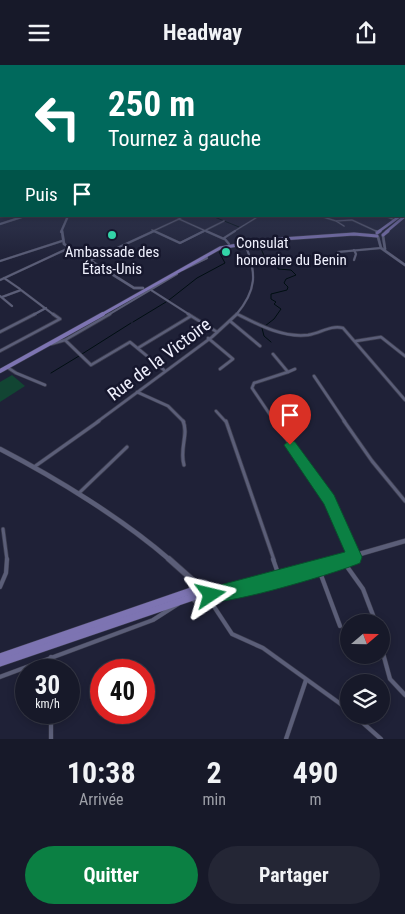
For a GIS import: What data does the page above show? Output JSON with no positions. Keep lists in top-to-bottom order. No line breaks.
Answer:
{"streets":{"street":["Rue de la Victoire"]},"places":["Ambassade des États-Unis","Consulat honoraire du Benin"],"north":"right","page":{"header":"Headway","turn":["250 m","Tournez à gauche"],"then":"Puis","speed":"30 km/h","limit":"40","eta":["10:38","Arrivée","2","min","490","m"],"buttons":["Quitter","Partager"]}}
